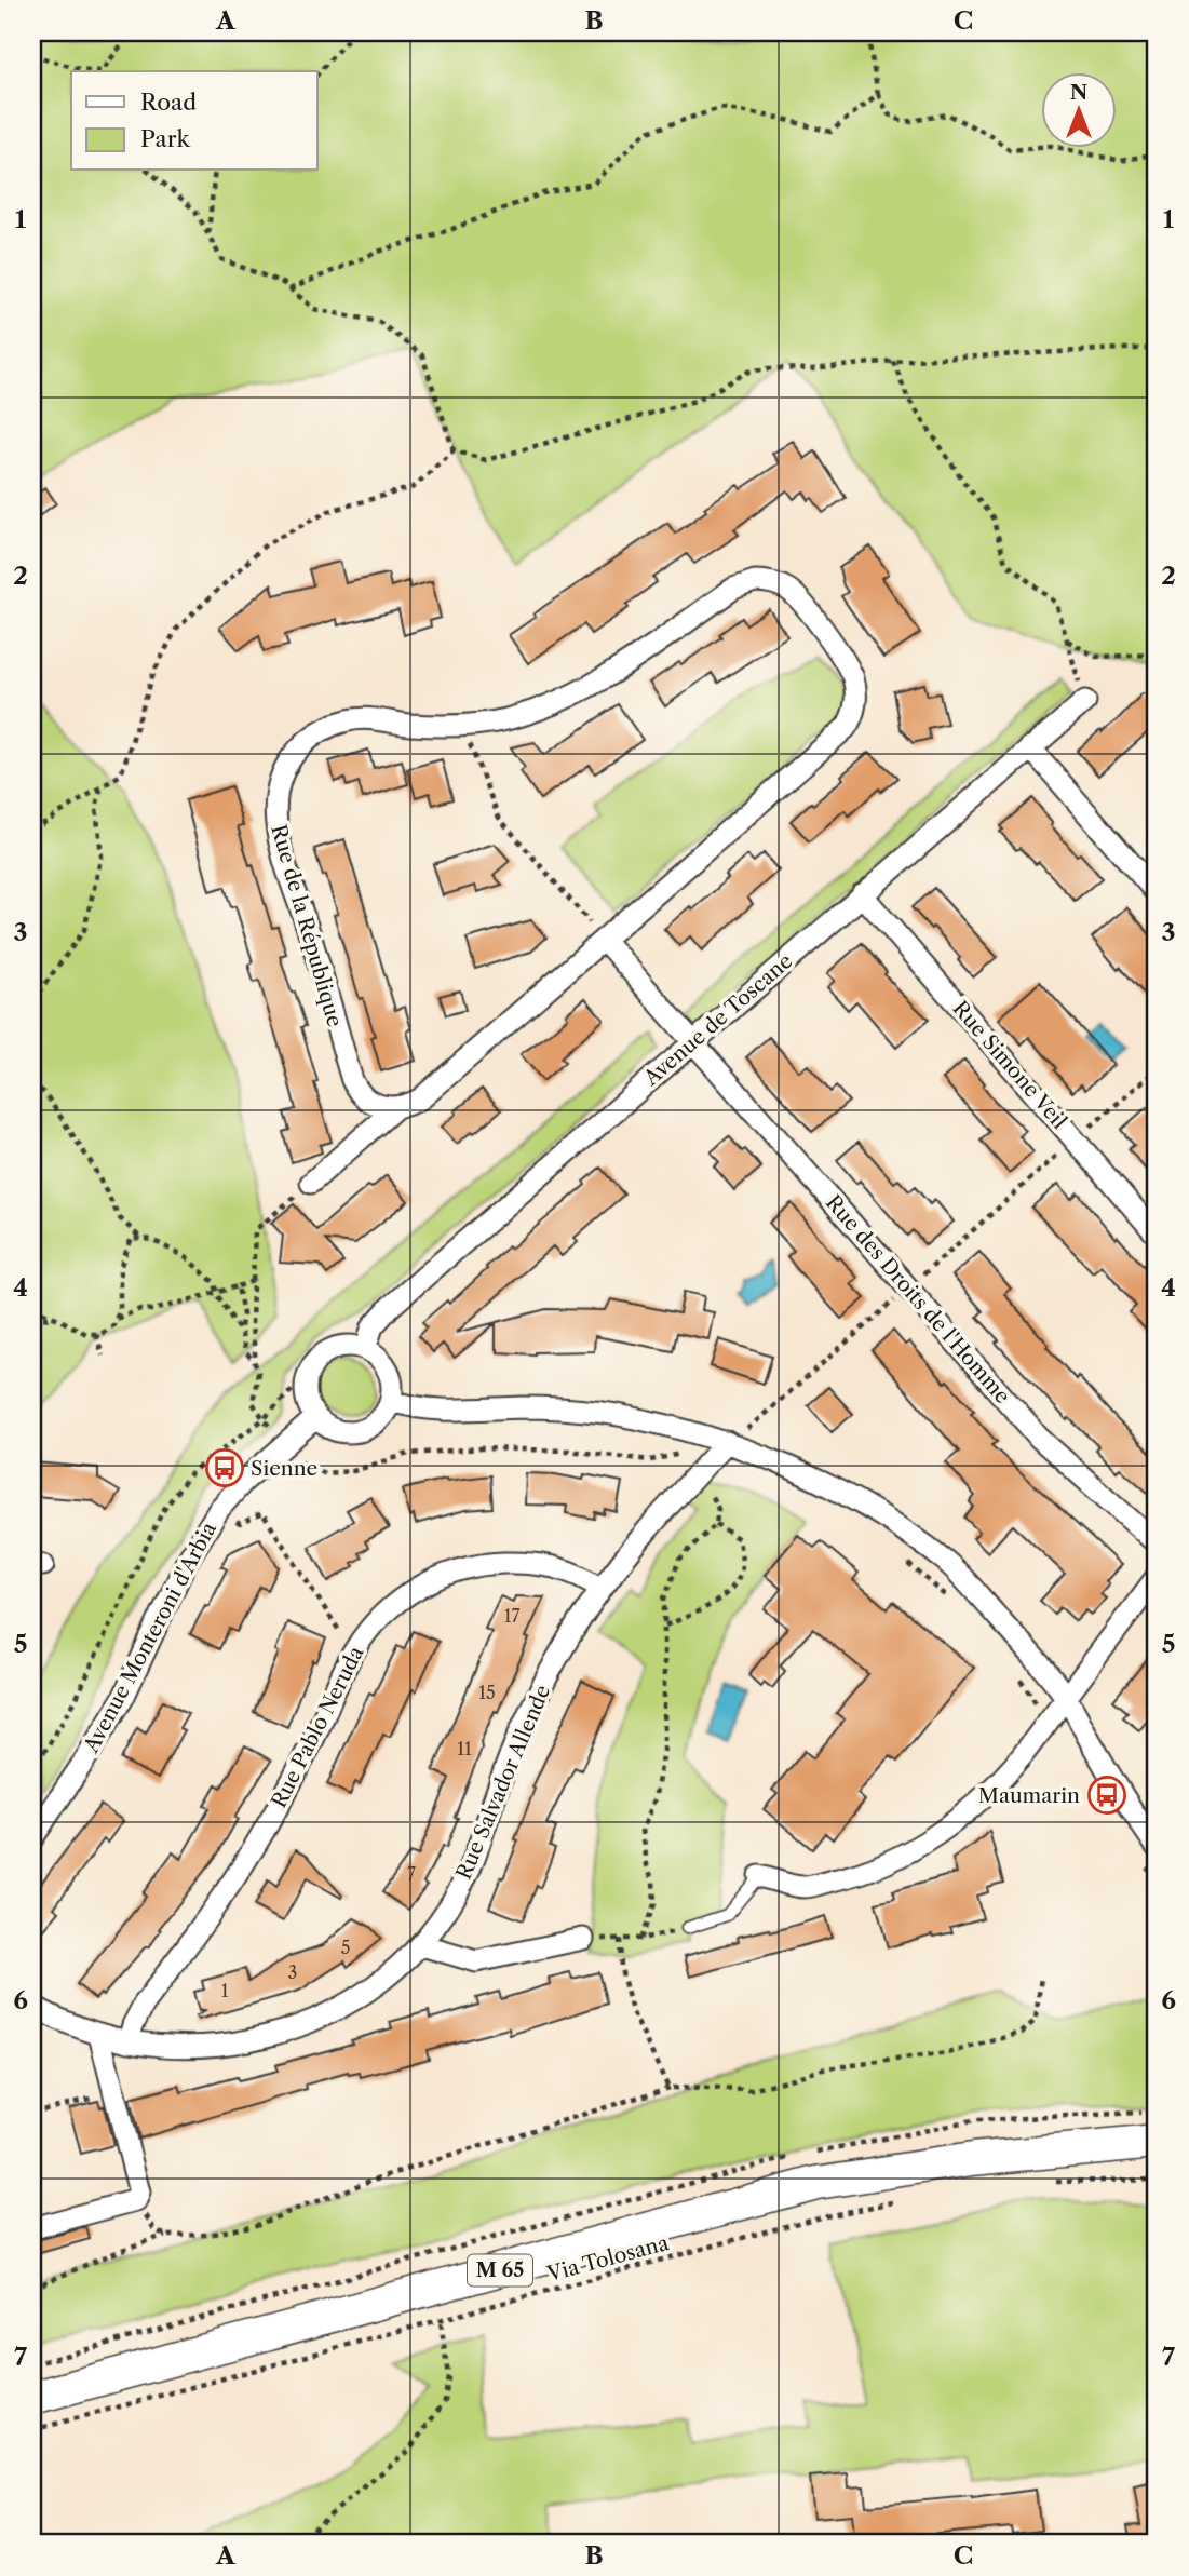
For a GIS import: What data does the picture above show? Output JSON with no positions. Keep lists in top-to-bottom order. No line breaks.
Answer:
{"streets":{"main road":["M 65"],"street":["Rue de la République","Avenue de Toscane","Rue Simone Veil","Rue des Droits de l'Homme","Avenue Monteroni d'Arbia","Rue Pablo Neruda","Rue Salvador Allende"],"path":["Via Tolosana"]},"crossings":[["Avenue de Toscane","Rue Simone Veil"],["Avenue de Toscane","Rue des Droits de l'Homme"],["Avenue de Toscane","Avenue Monteroni d'Arbia"],["Rue Pablo Neruda","Rue Salvador Allende"]],"places":{"bus stop":["Sienne","Maumarin"]},"house_numbers":["17","15","11","7","5","3","1"],"legend":["Road","Park"],"north":"top","grid":{"columns":["A","B","C"],"rows":["1","2","3","4","5","6","7"]}}
